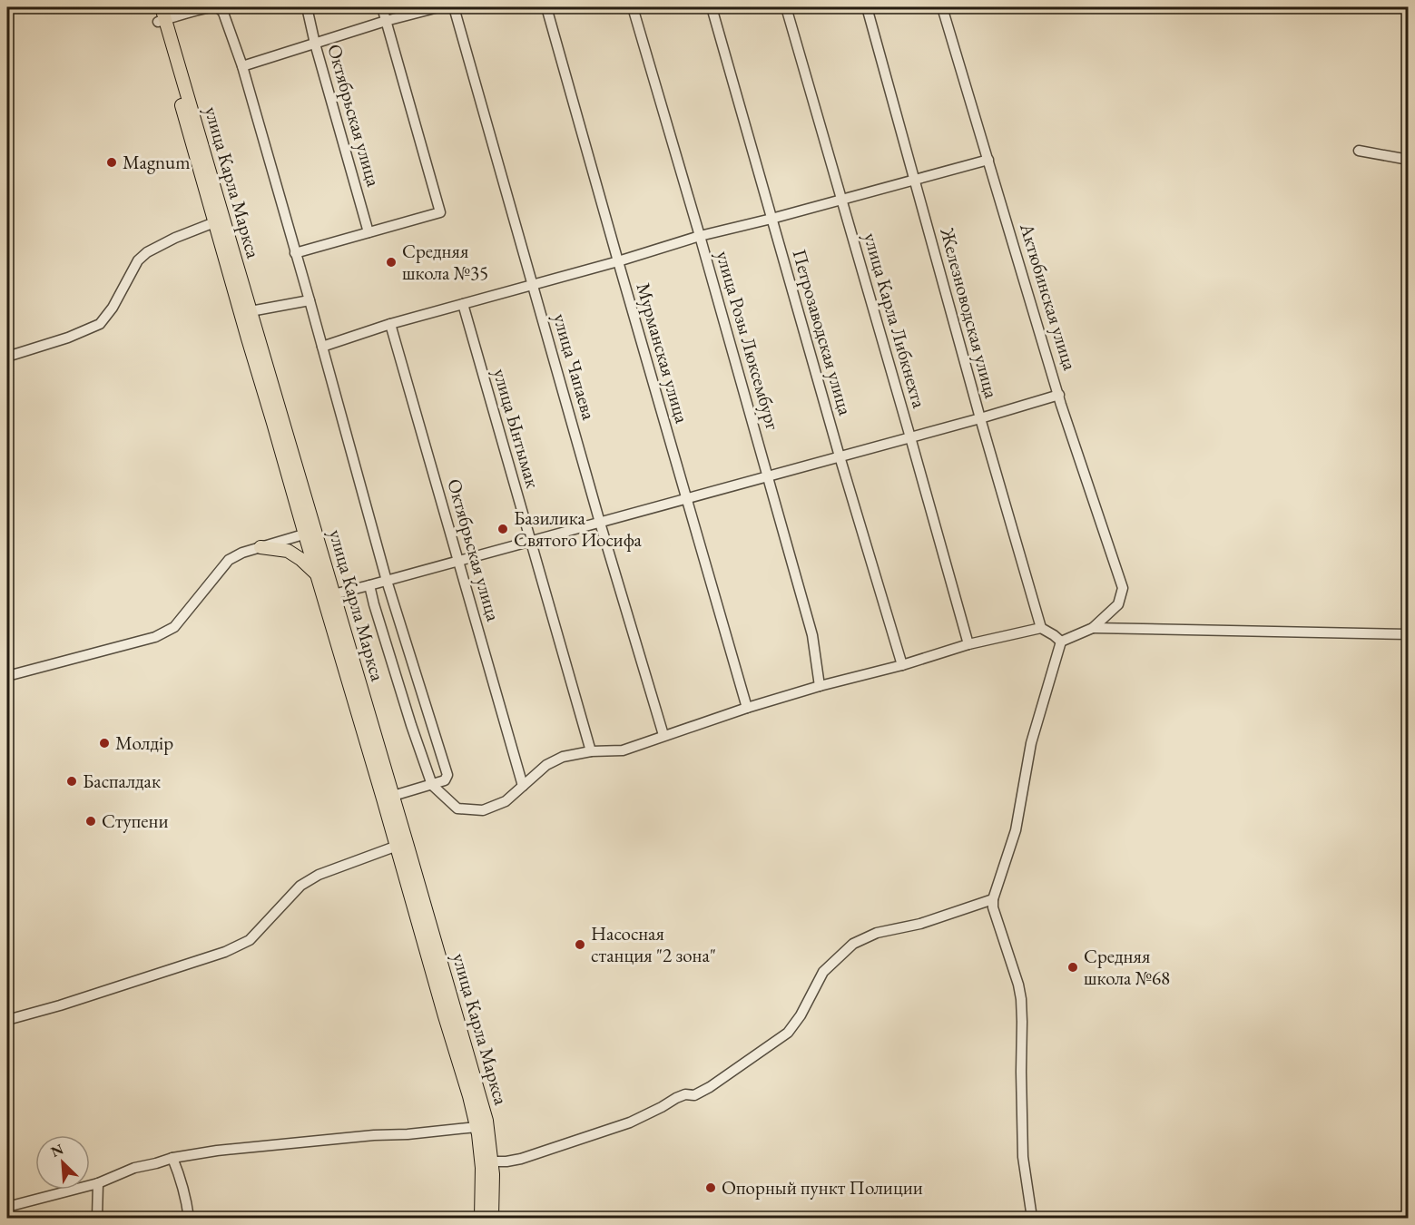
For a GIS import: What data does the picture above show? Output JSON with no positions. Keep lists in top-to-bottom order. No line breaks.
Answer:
{"streets":{"main road":["улица Карла Маркса"],"street":["Октябрьская улица","Актюбинская улица","Железноводская улица","улица Карла Либкнехта","Петрозаводская улица","улица Розы Люксембург","Мурманская улица","улица Чапаева","улица Ынтымак"]},"places":["Magnum","Средняя школа №35","Базилика Святого Иосифа","Молдiр","Баспалдак","Ступени","Насосная станция \"2 зона\"","Средняя школа №68","Опорный пункт Полиции"],"north":"top left"}
